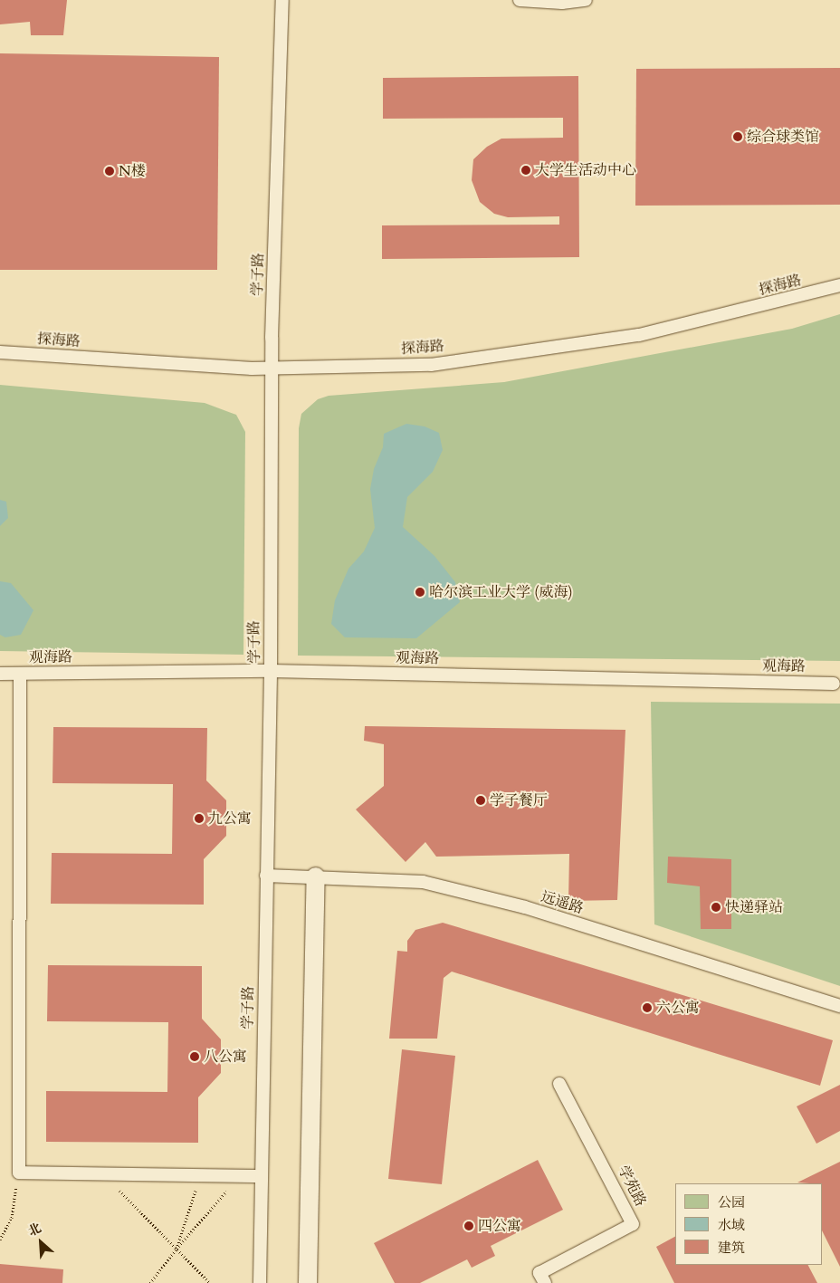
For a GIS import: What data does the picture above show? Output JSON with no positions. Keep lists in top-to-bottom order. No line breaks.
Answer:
{"streets":{"lane":["学子路","探海路","观海路","远遥路","学苑路"]},"crossings":[["学子路","探海路"],["学子路","观海路"],["学子路","远遥路"]],"places":["综合球类馆","大学生活动中心","N楼","哈尔滨工业大学 (威海)","学子餐厅","九公寓","快递驿站","六公寓","八公寓","四公寓"],"legend":["公园","水域","建筑"],"north":"top left"}
